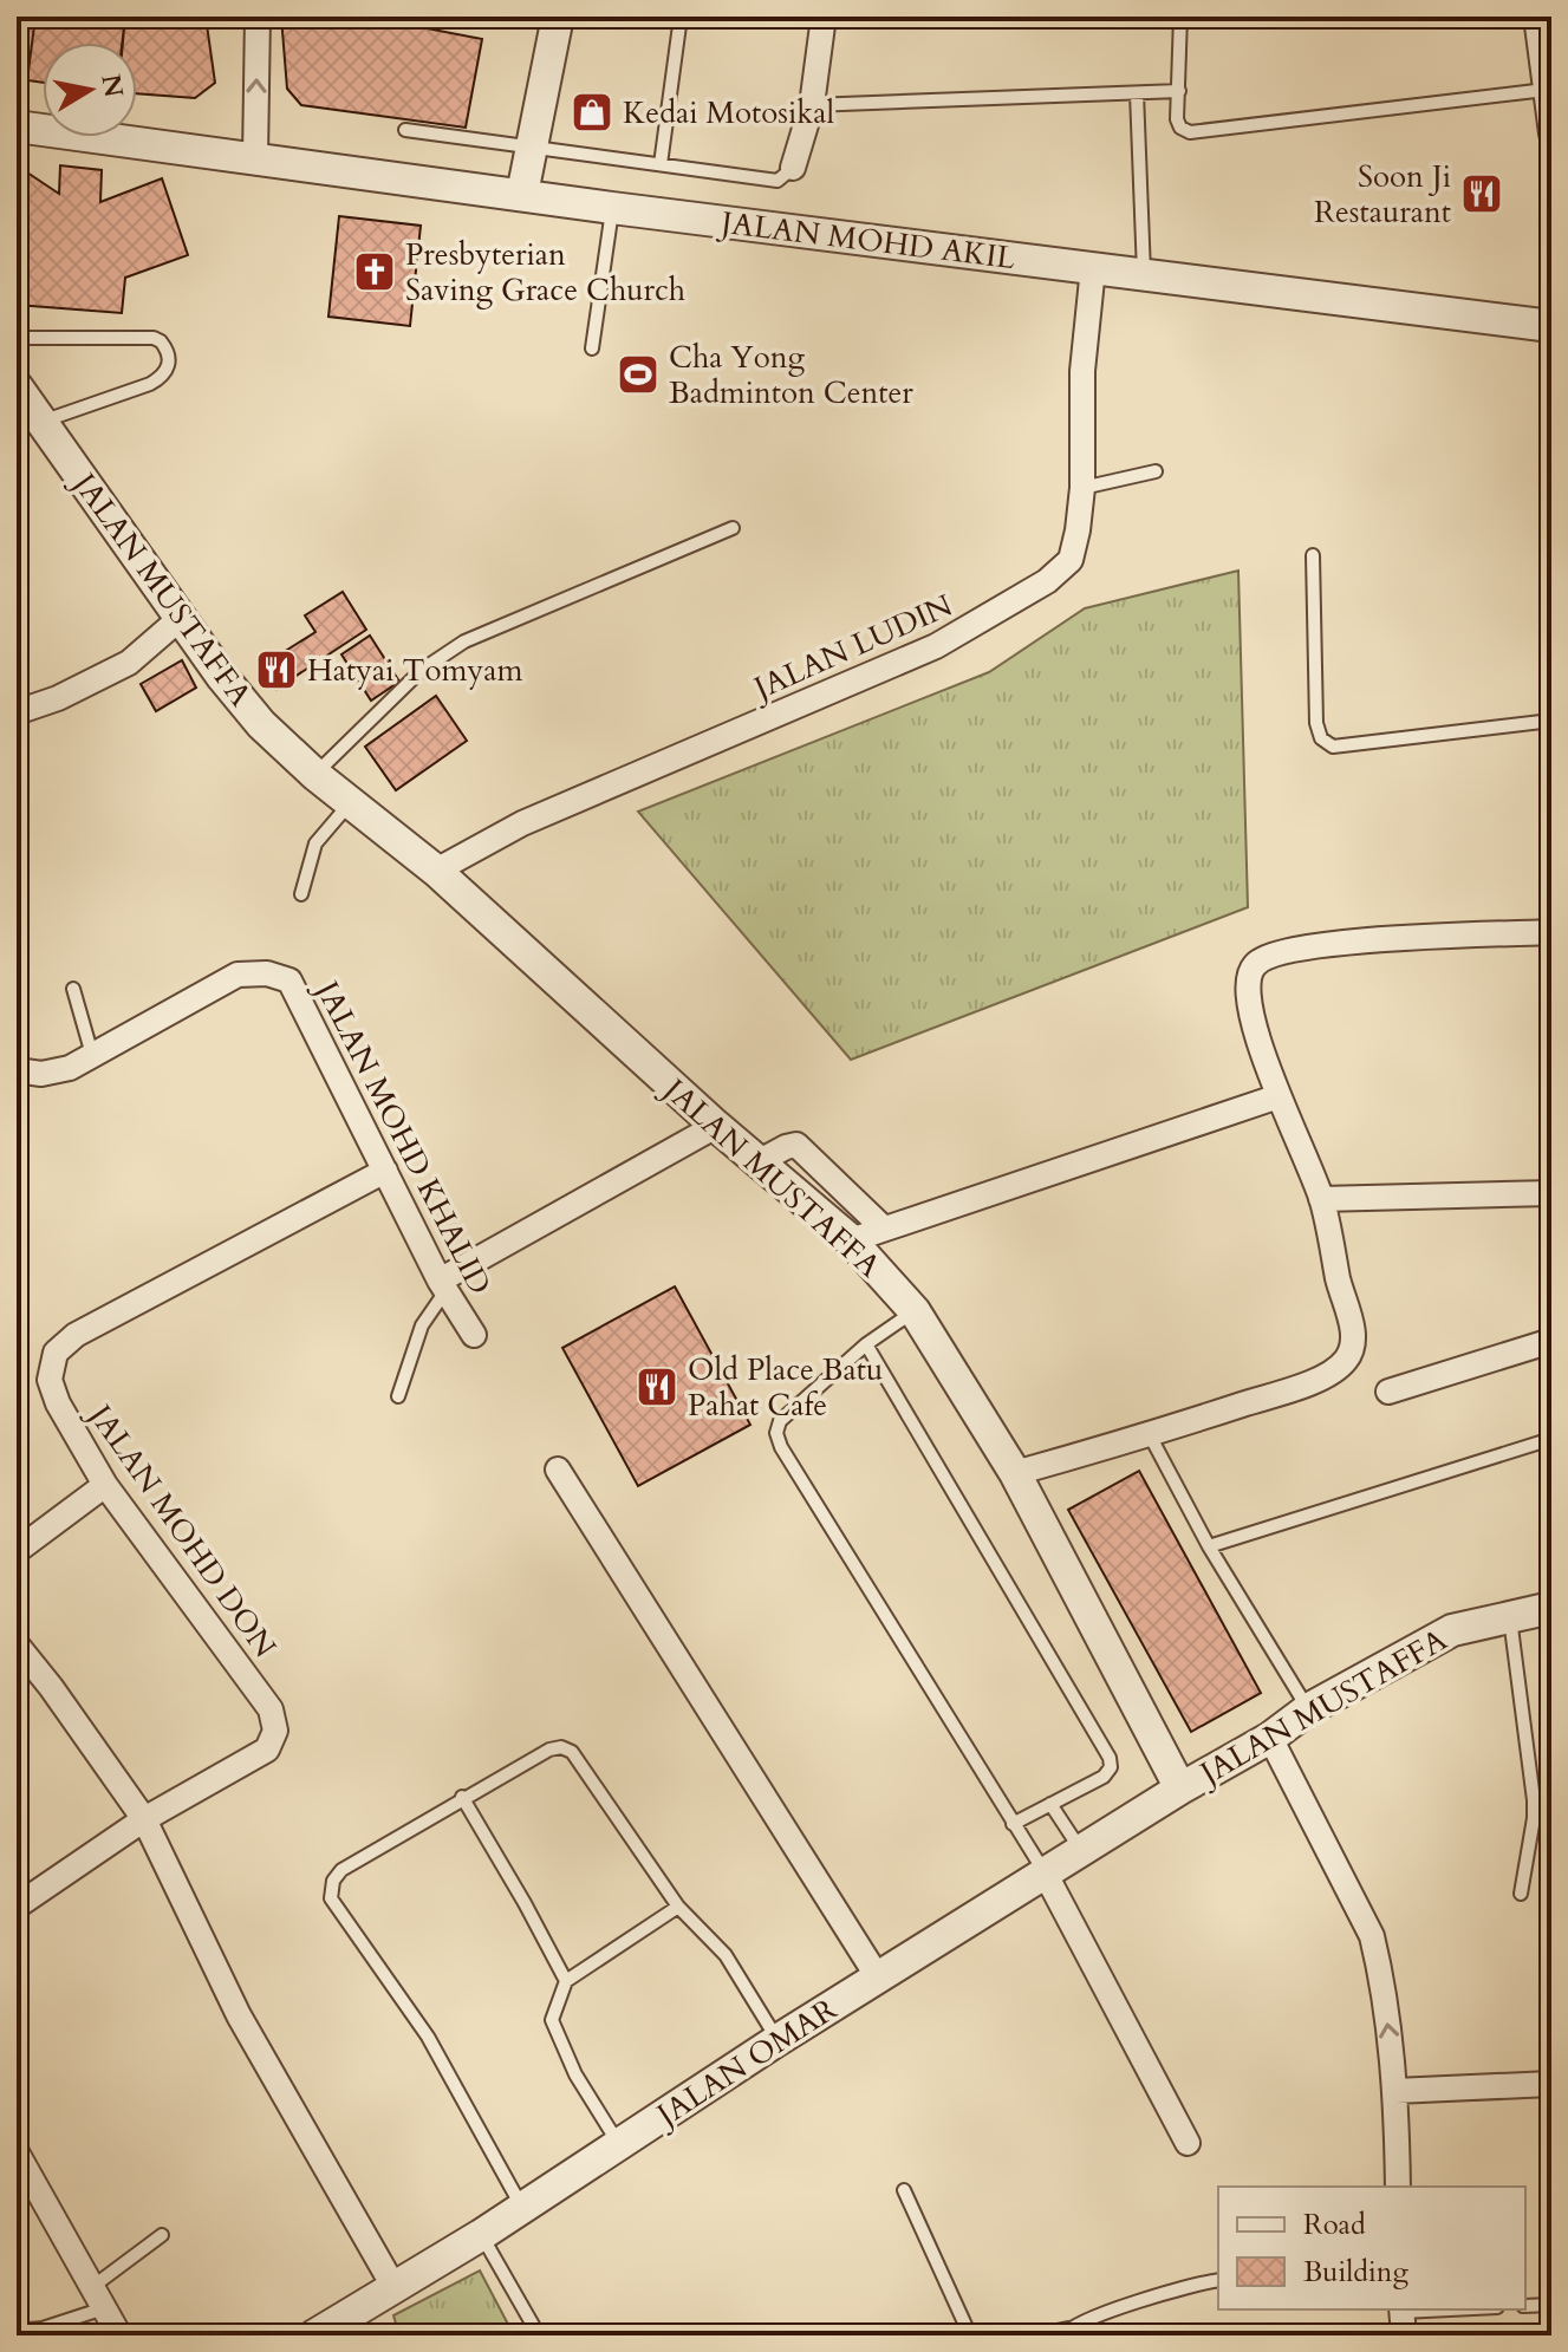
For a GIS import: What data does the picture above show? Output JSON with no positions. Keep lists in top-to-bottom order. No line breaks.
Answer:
{"streets":{"street":["JALAN MOHD AKIL","JALAN MUSTAFFA","JALAN LUDIN","JALAN MOHD KHALID","JALAN MOHD DON","JALAN OMAR"]},"crossings":[["JALAN MOHD AKIL","JALAN LUDIN"],["JALAN MUSTAFFA","JALAN LUDIN"],["JALAN MUSTAFFA","JALAN OMAR"],["JALAN MOHD KHALID","JALAN MOHD DON"]],"places":{"shop":["Kedai Motosikal"],"restaurant":["Soon Ji Restaurant","Hatyai Tomyam","Old Place Batu Pahat Cafe"],"church":["Presbyterian Saving Grace Church"],"sports":["Cha Yong Badminton Center"]},"legend":["Road","Building"],"north":"right"}
